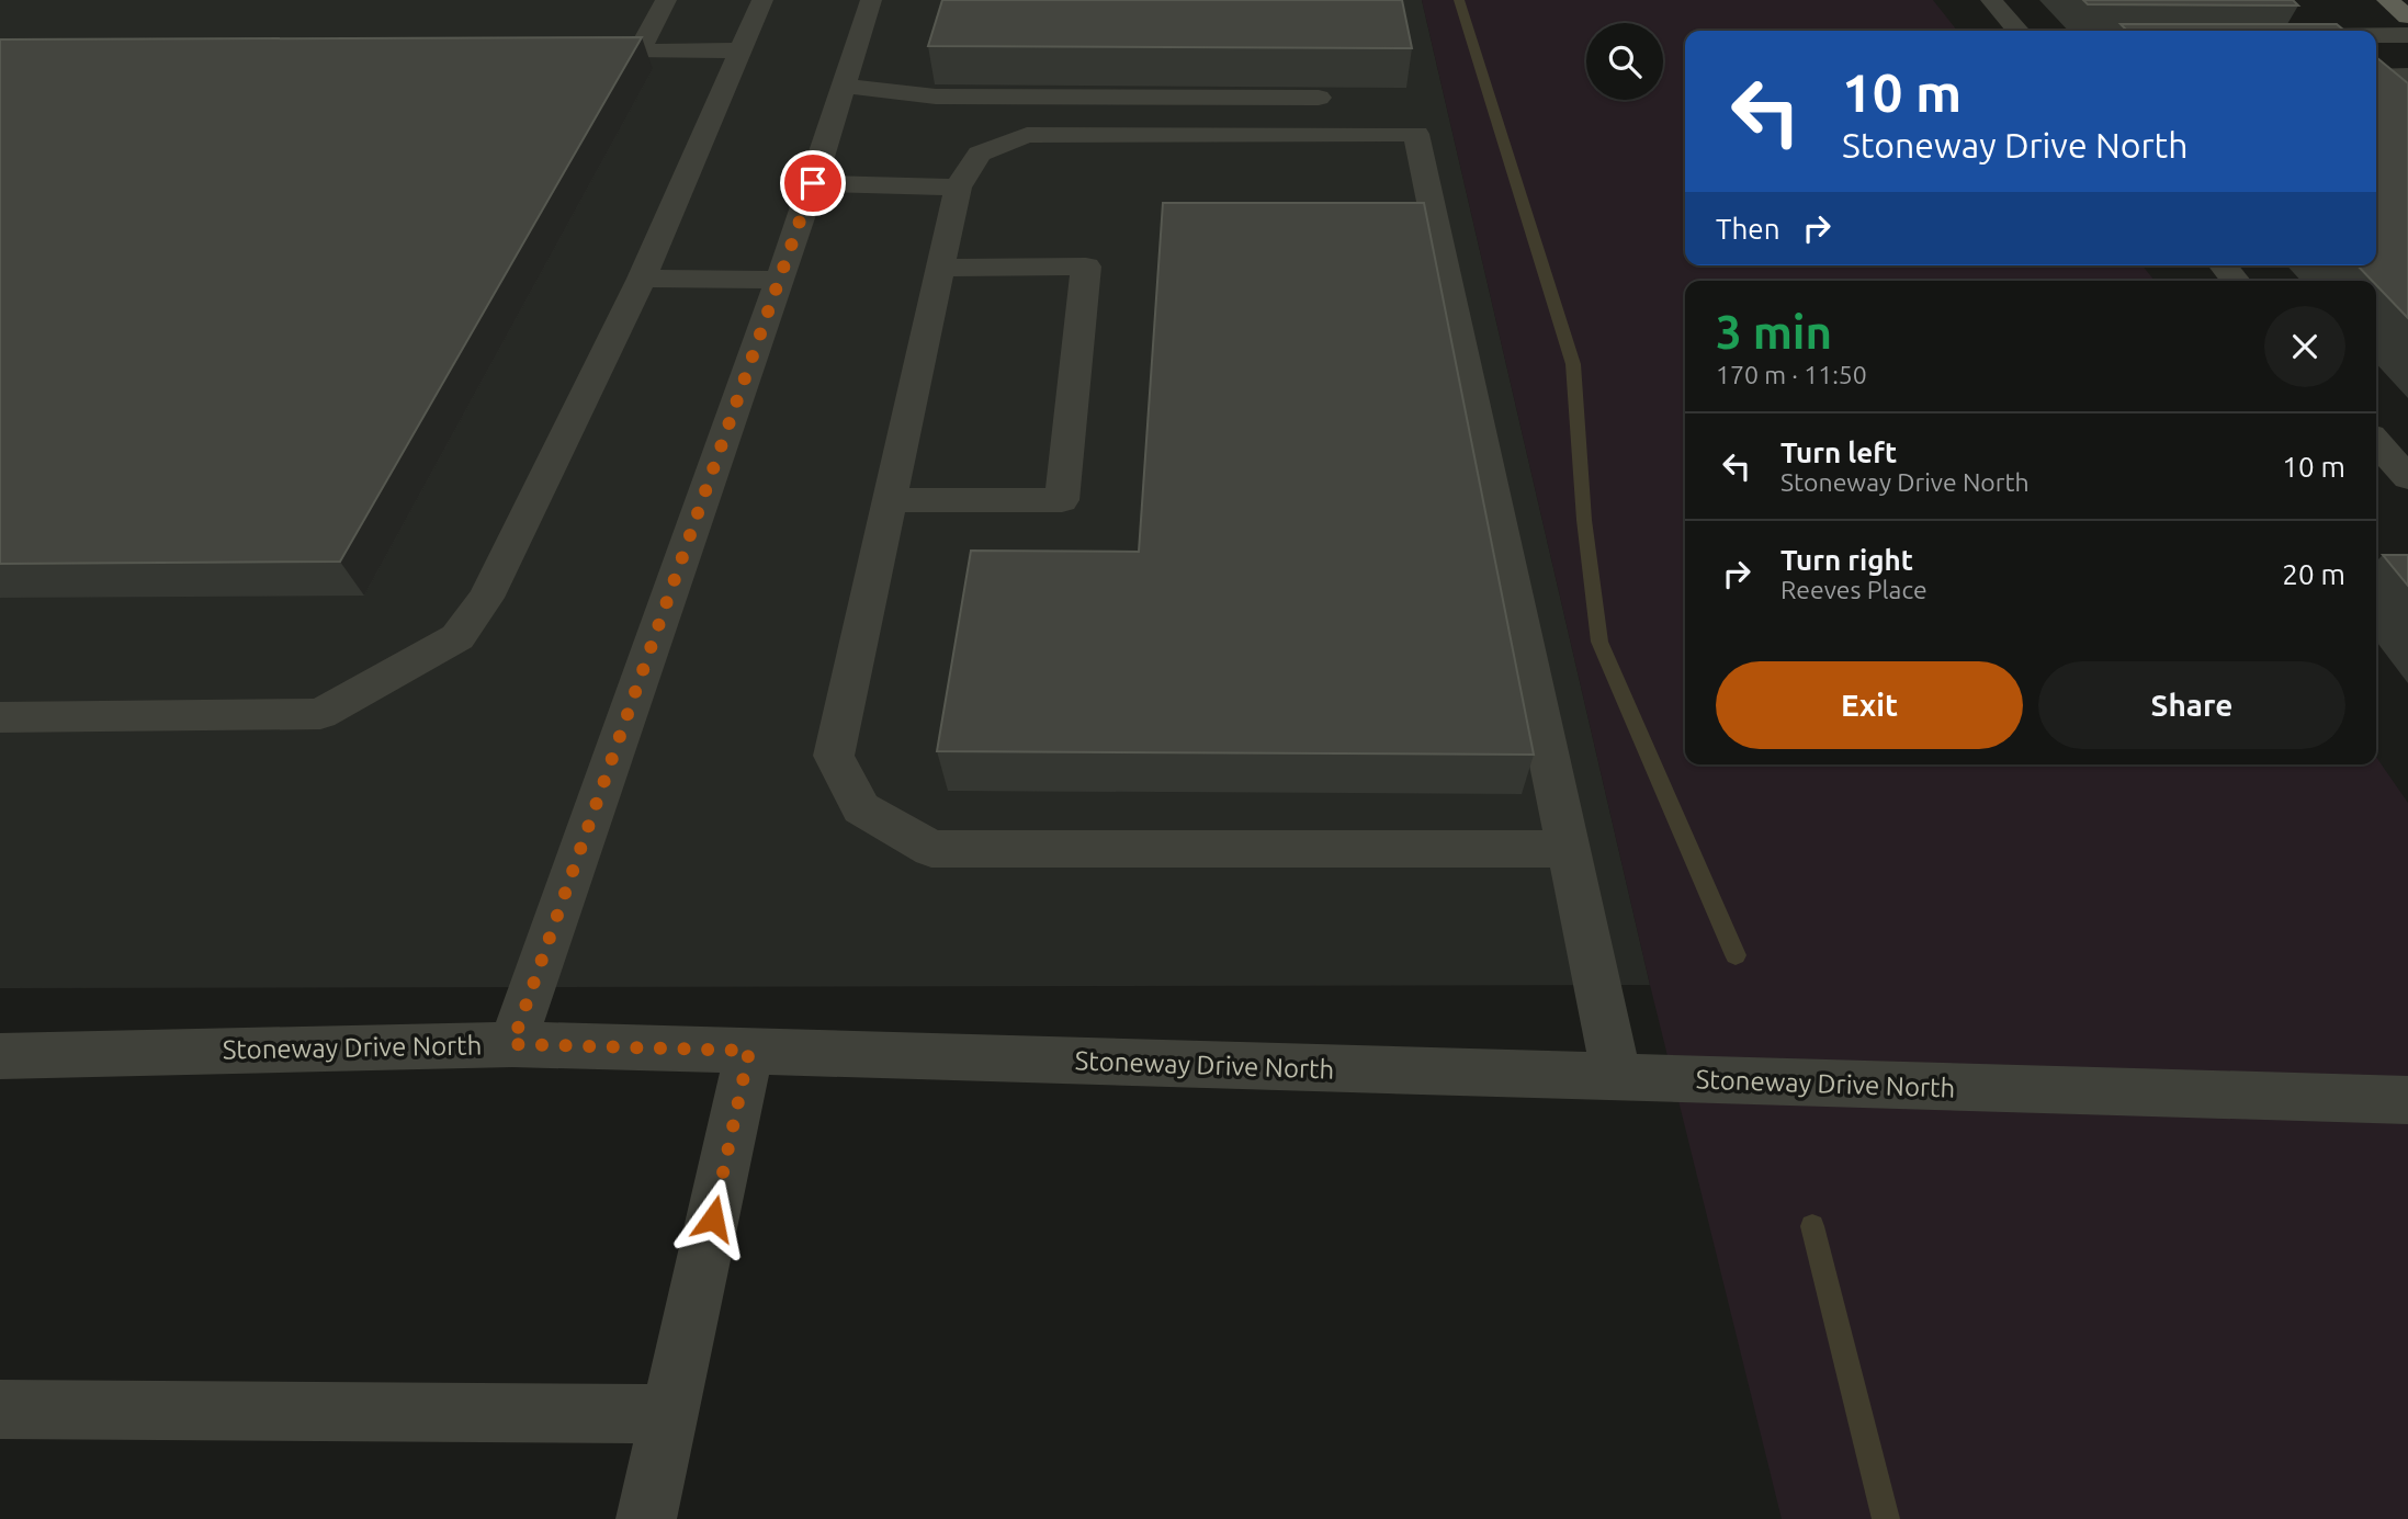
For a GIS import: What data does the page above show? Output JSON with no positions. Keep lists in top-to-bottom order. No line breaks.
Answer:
{"streets":{"street":["Stoneway Drive North"]},"page":{"turn":["10 m","Stoneway Drive North"],"then":"Then","heading":["3 min","170 m · 11:50"],"list":[{"name":"Turn left","note":"Stoneway Drive North","value":"10 m"},{"name":"Turn right","note":"Reeves Place","value":"20 m"}],"buttons":["Exit","Share"]}}
